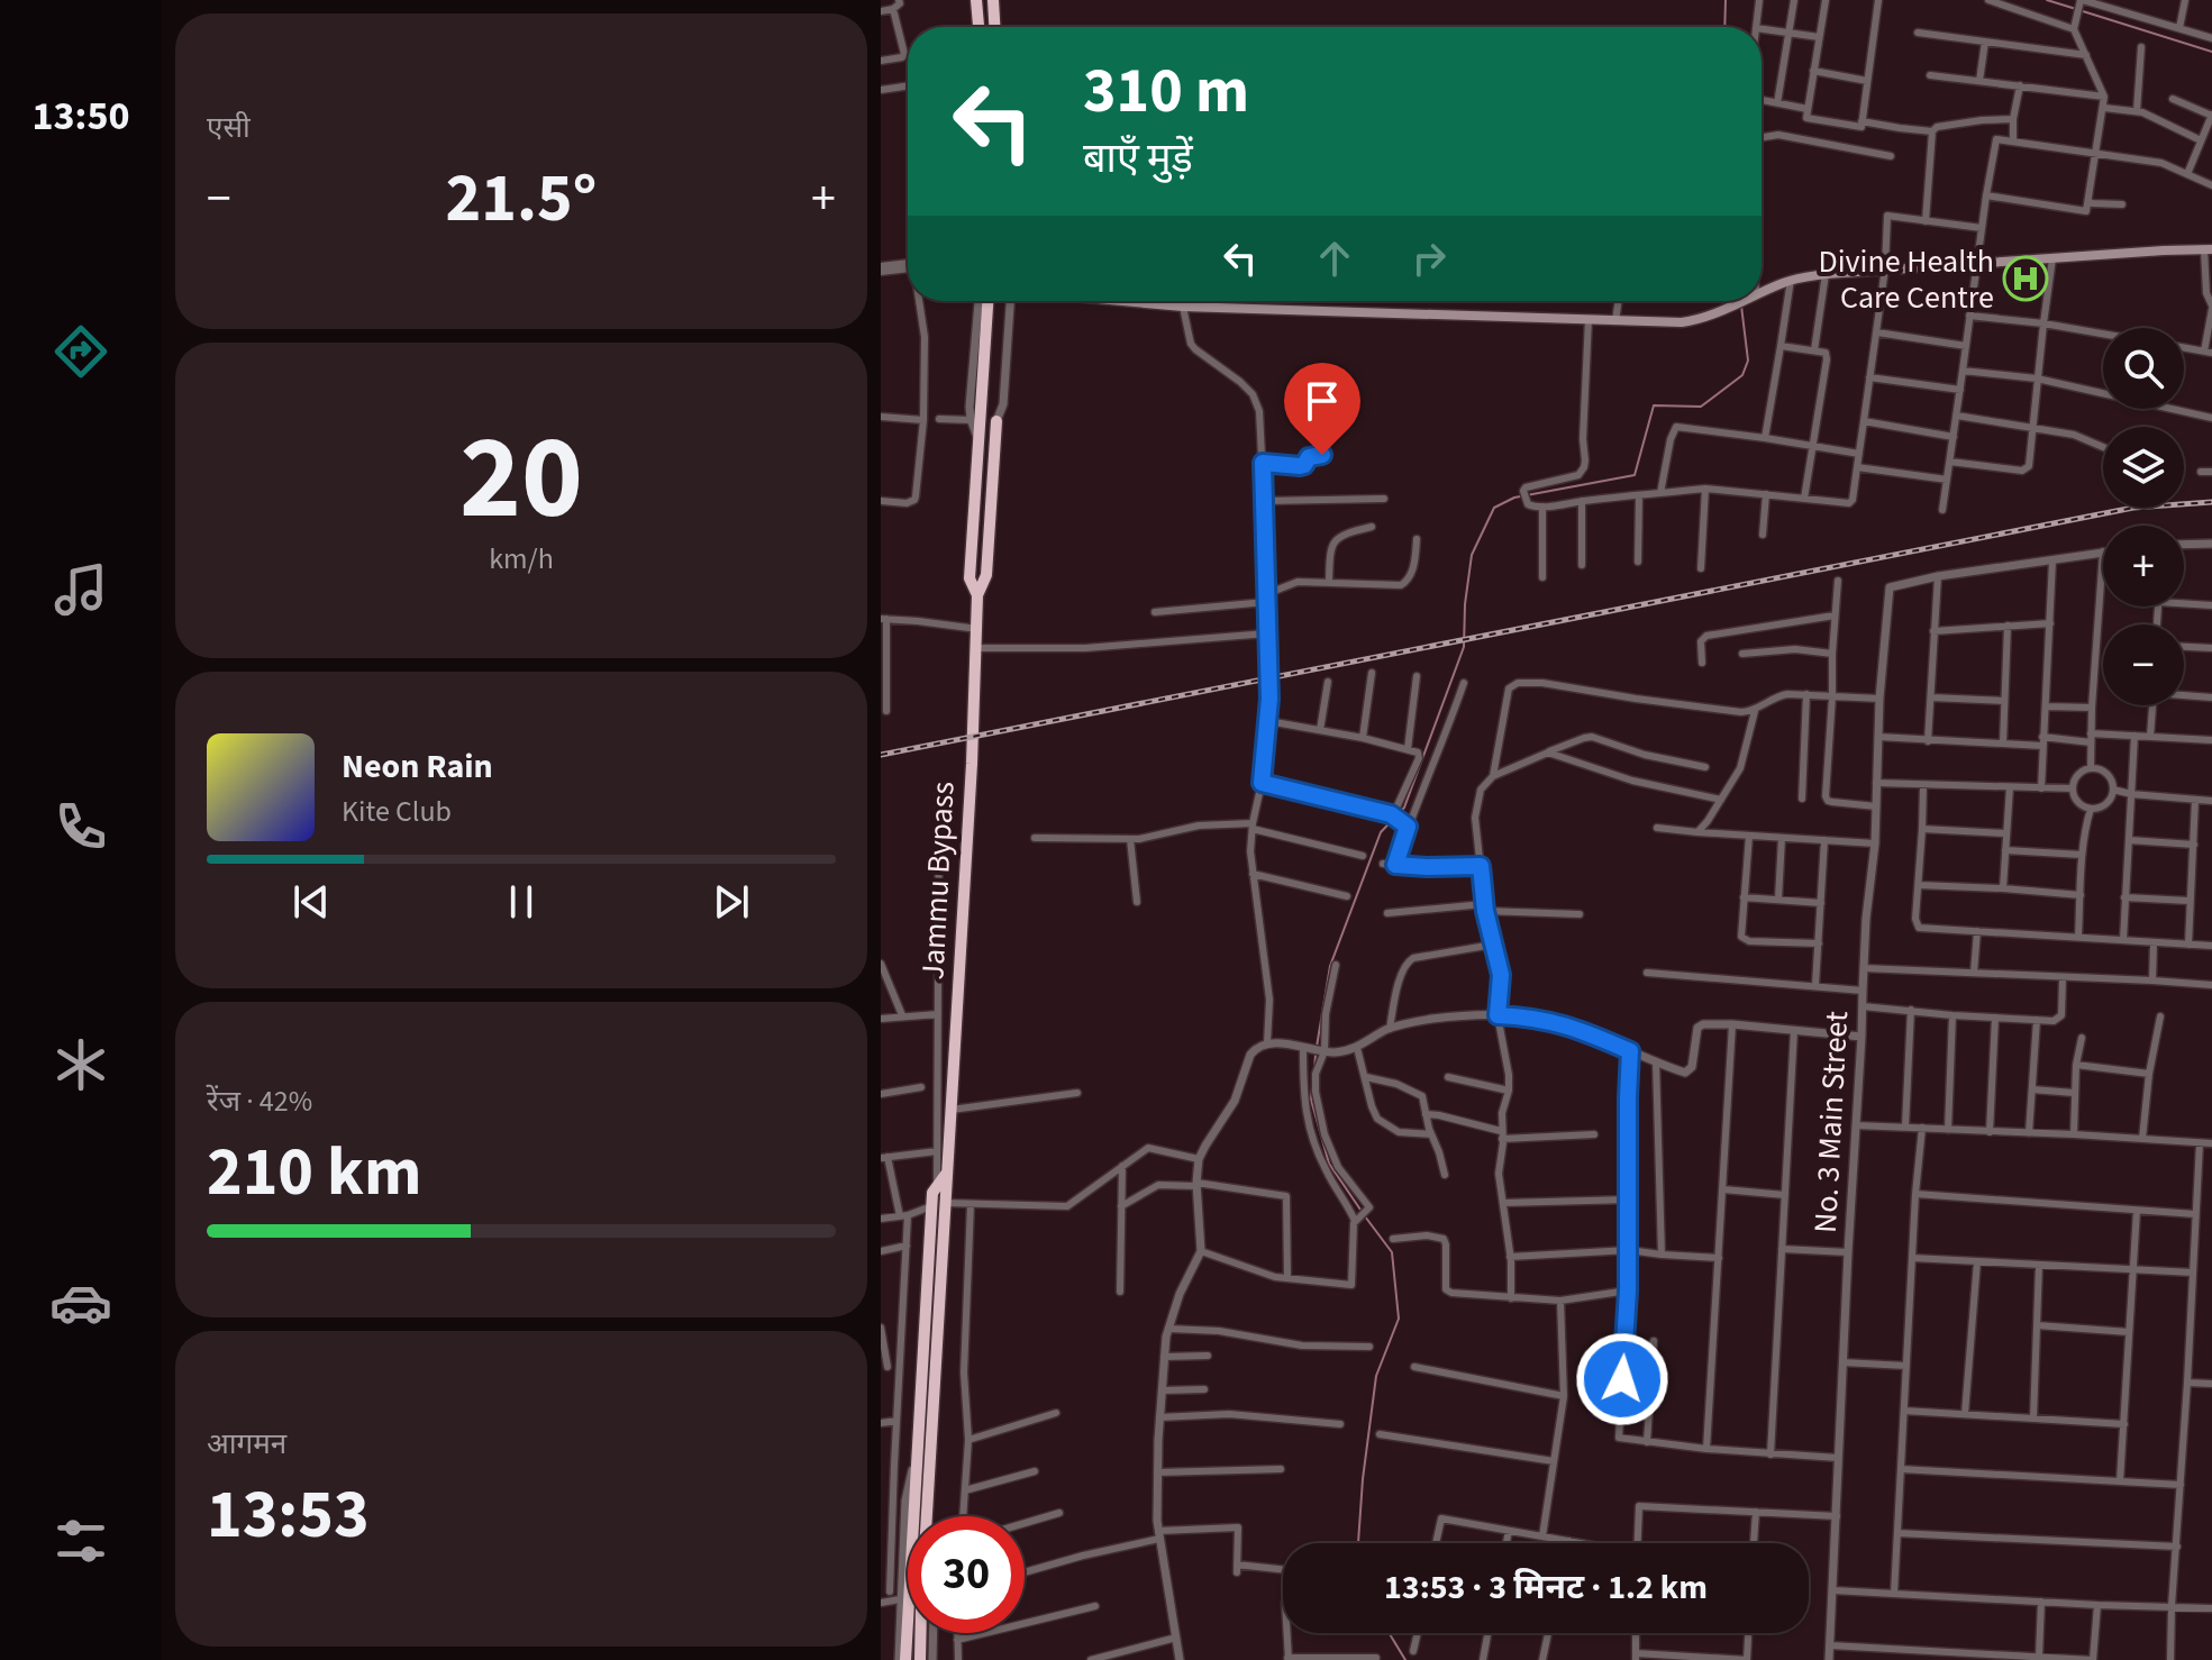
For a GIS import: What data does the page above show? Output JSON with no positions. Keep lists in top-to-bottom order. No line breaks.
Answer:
{"streets":{"highway":["Jammu Bypass"],"street":["No. 3 Main Street"]},"places":{"hospital":["Divine Health Care Centre"]},"page":{"tabs":"13:50","tile":["एसी",["20","km/h"],["रेंज · 42%","210 km"],["आगमन","13:53"]],"turn":["310 m","बाएँ मुड़ें"],"heat":["−","21.5°","+"],"map_buttons":["+","−"],"song":["Neon Rain","Kite Club"],"limit":"30","trip":"13:53 · 3 मिनट · 1.2 km"}}
